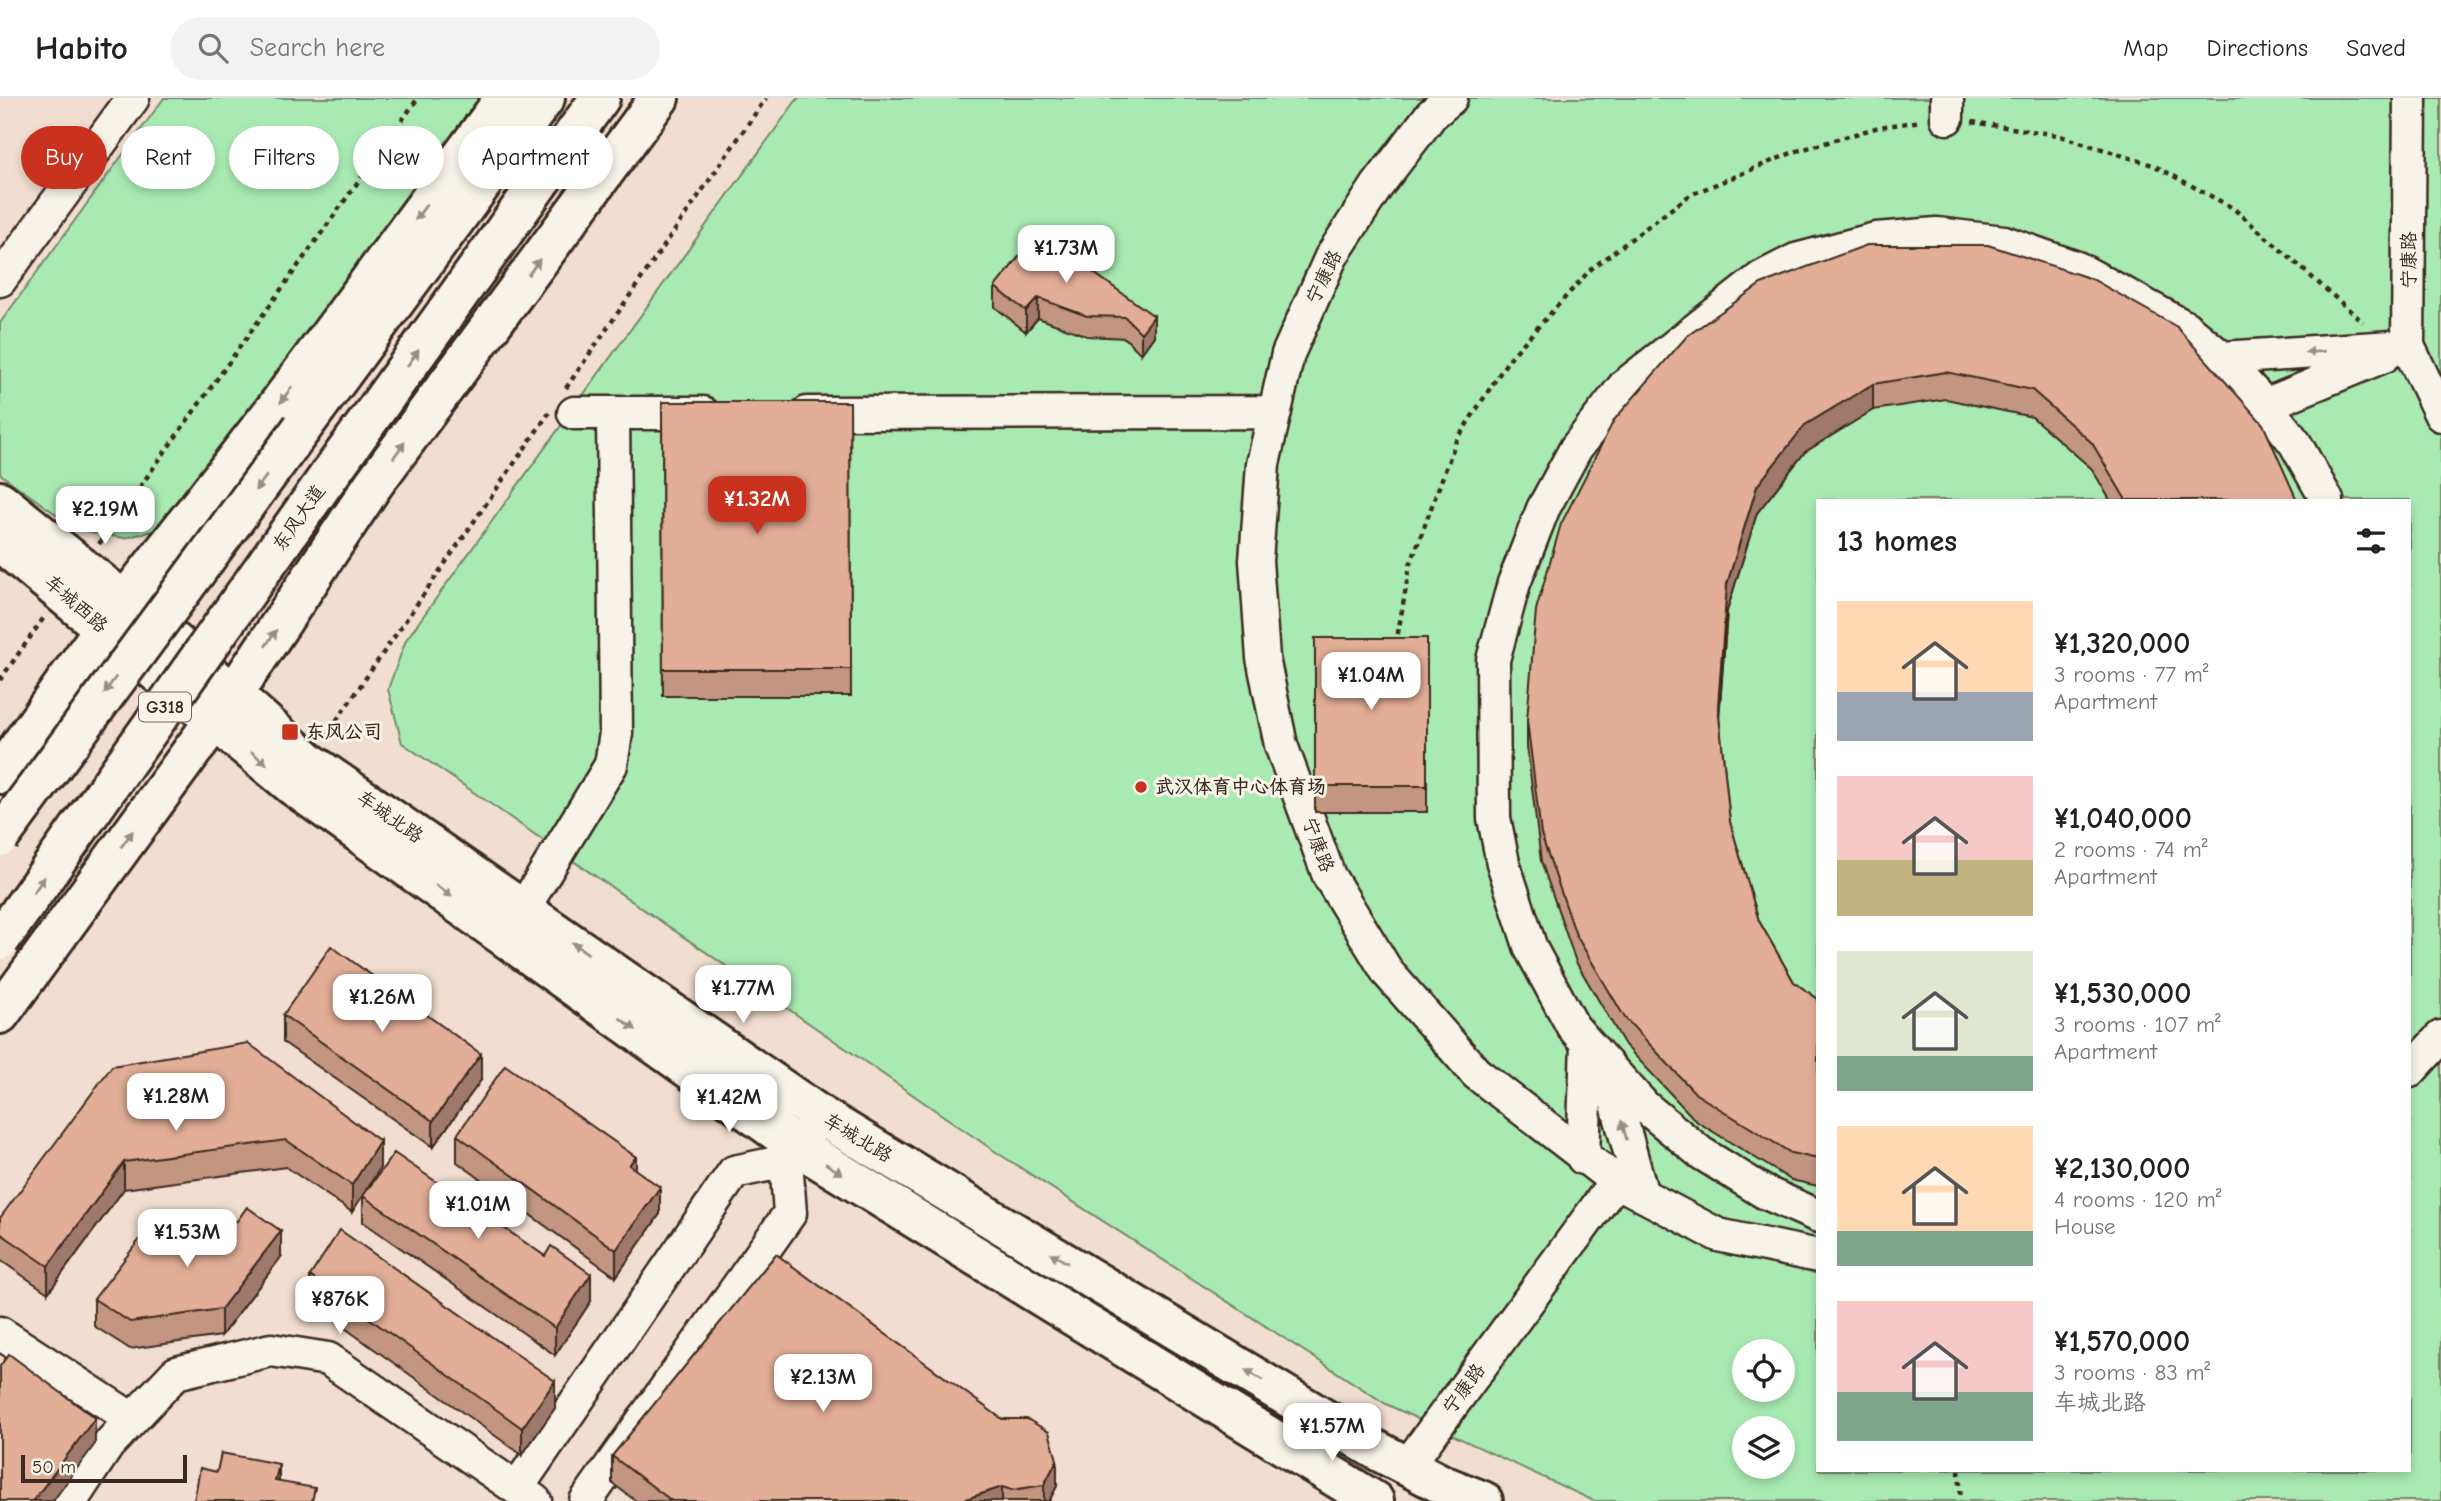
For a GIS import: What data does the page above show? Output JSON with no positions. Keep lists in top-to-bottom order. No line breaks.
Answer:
{"streets":{"main road":["东风大道","车城西路","G318","车城北路"],"street":["宁康路"]},"crossings":[["宁康路","车城北路"],["车城西路","车城北路"]],"places":{"transit":["东风公司"],"other":["武汉体育中心体育场"]},"scale_bar":"50 m","page":{"header":"Habito","search":"Search here","nav":["Map","Directions","Saved"],"chip":["Buy","Rent","Filters","New","Apartment"],"price":["¥1.73M","¥1.32M","¥2.19M","¥1.04M","¥1.77M","¥1.26M","¥1.28M","¥1.42M","¥1.01M","¥1.53M","¥876K","¥2.13M","¥1.57M"],"heading":"13 homes","list":[{"name":"¥1,320,000","note":"3 rooms · 77 m² · Apartment"},{"name":"¥1,040,000","note":"2 rooms · 74 m² · Apartment"},{"name":"¥1,530,000","note":"3 rooms · 107 m² · Apartment"},{"name":"¥2,130,000","note":"4 rooms · 120 m² · House"},{"name":"¥1,570,000","note":"3 rooms · 83 m² · 车城北路"}],"scale":"50 m"}}
